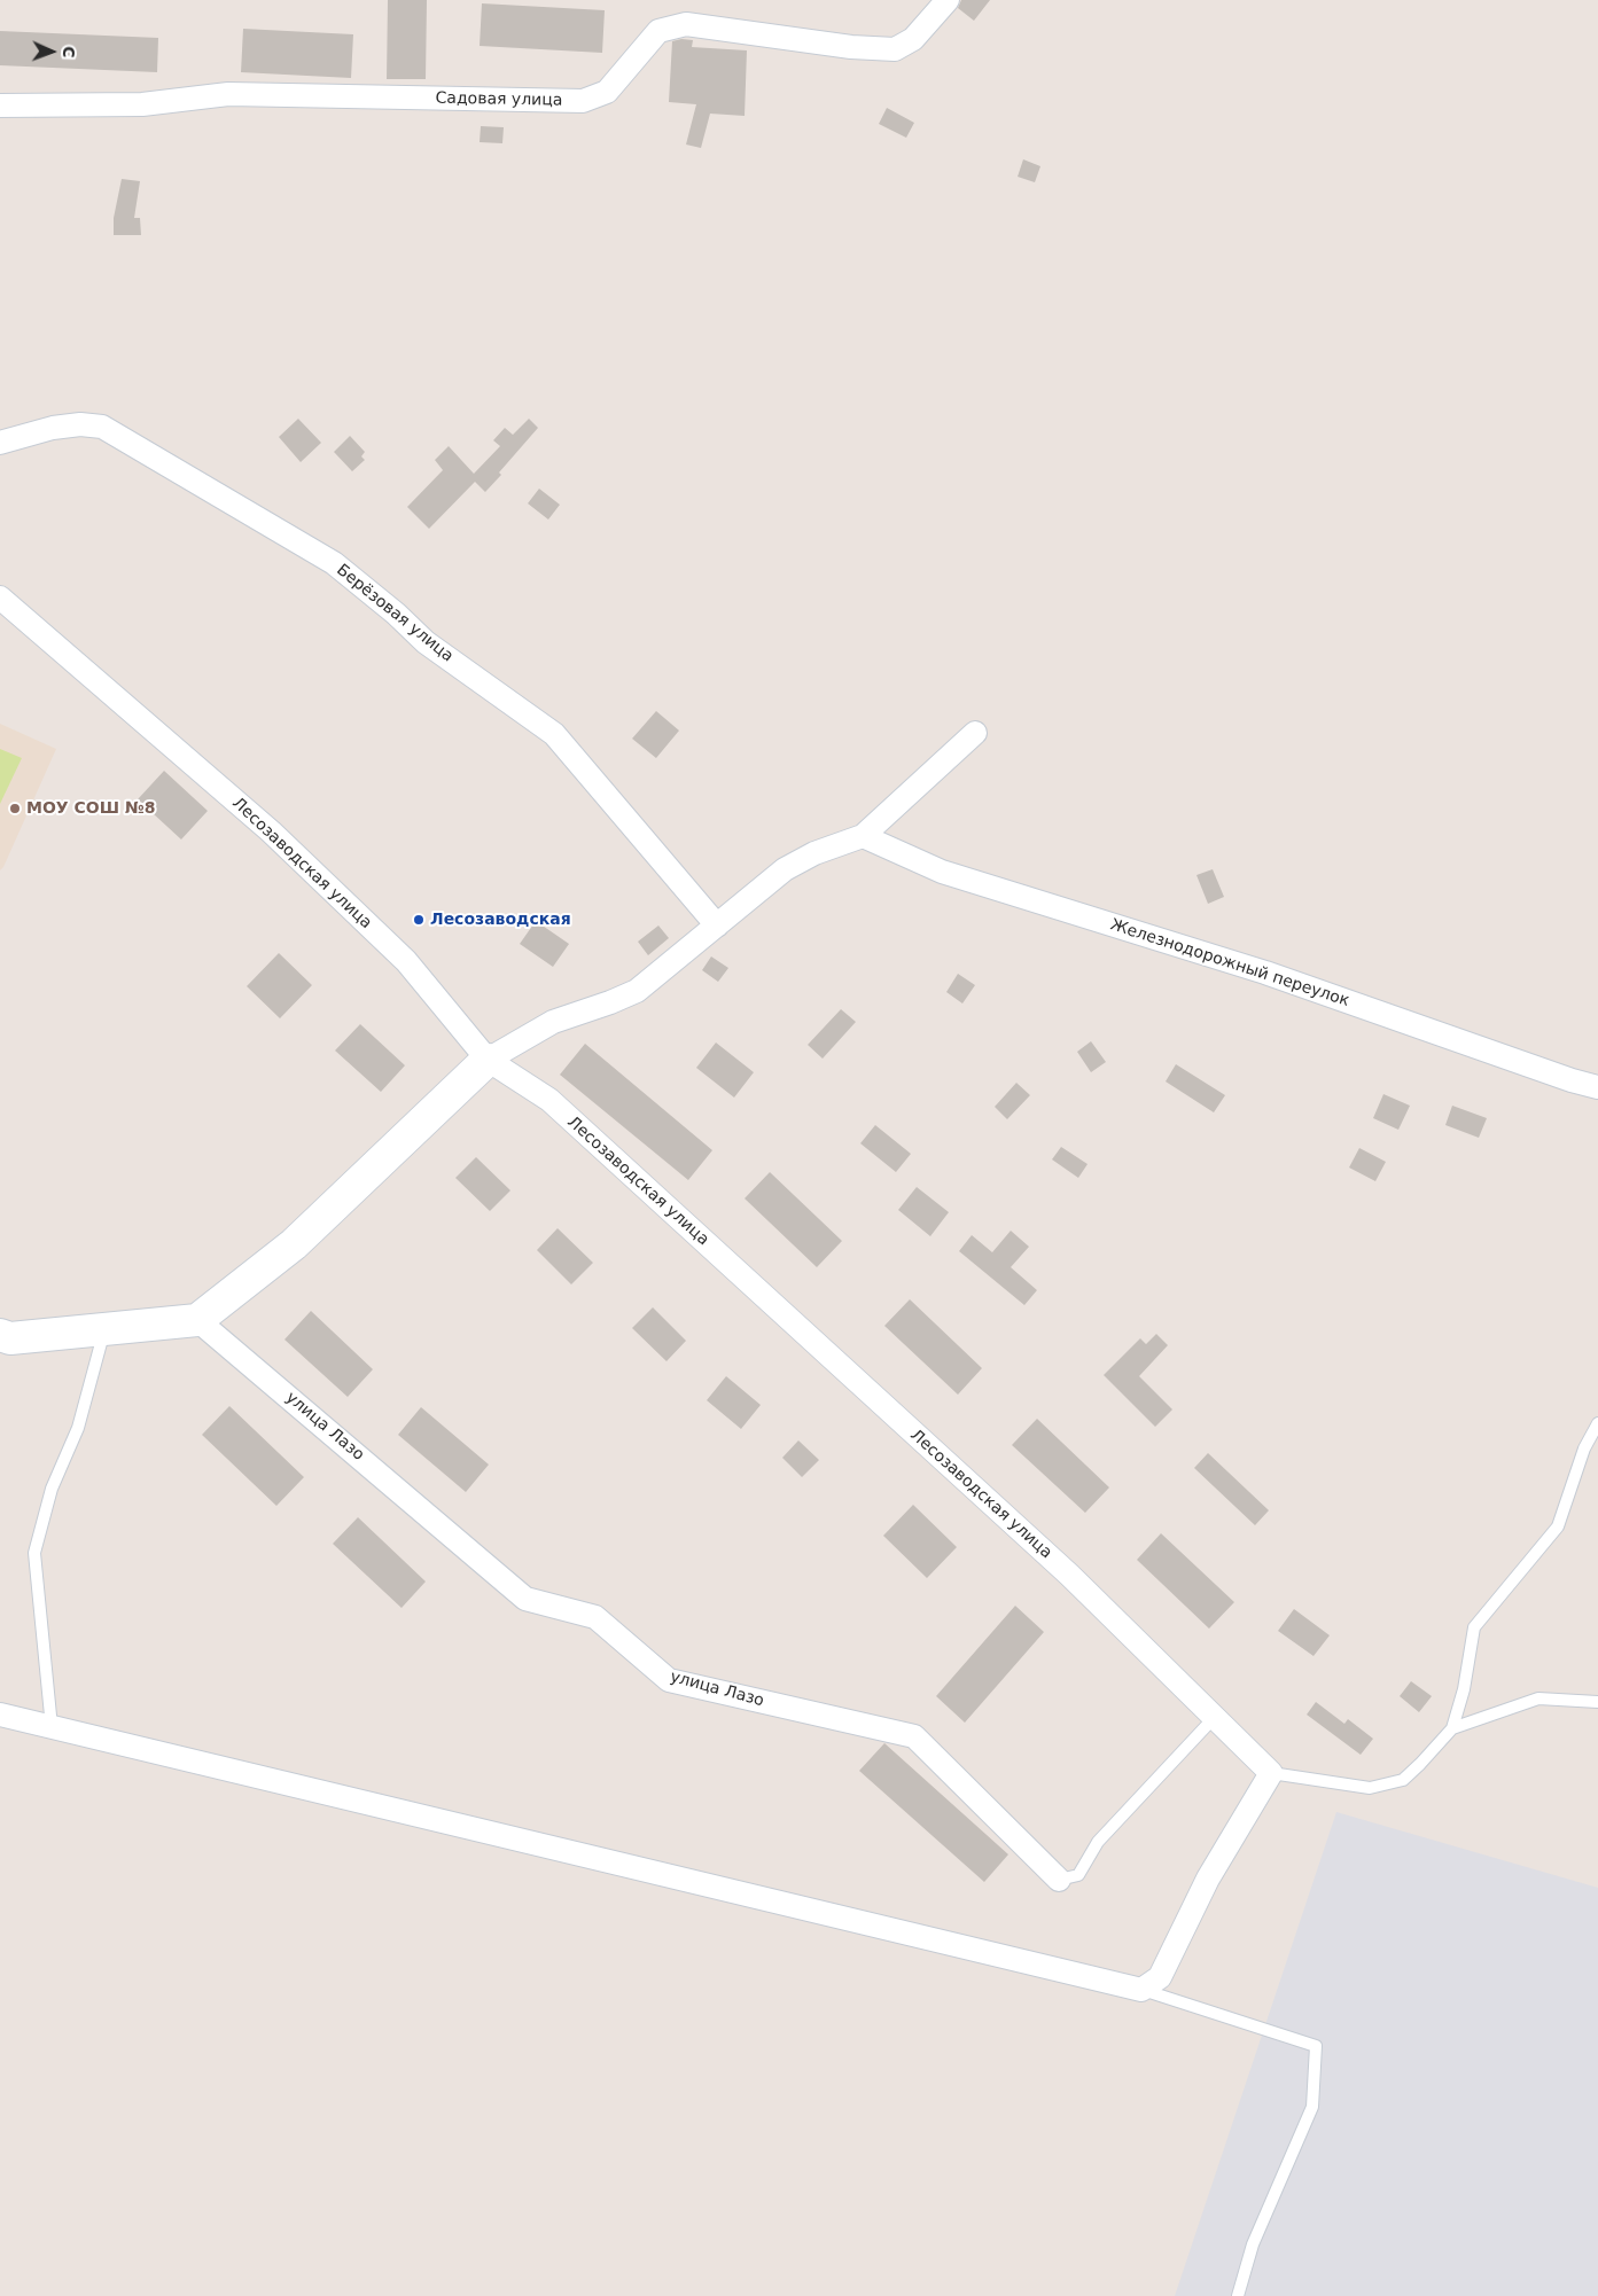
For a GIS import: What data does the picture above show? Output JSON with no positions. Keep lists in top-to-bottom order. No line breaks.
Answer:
{"streets":{"street":["Садовая улица","Берёзовая улица","Лесозаводская улица","Железнодорожный переулок","улица Лазо"]},"places":["МОУ СОШ №8","Лесозаводская"],"north":"right"}
